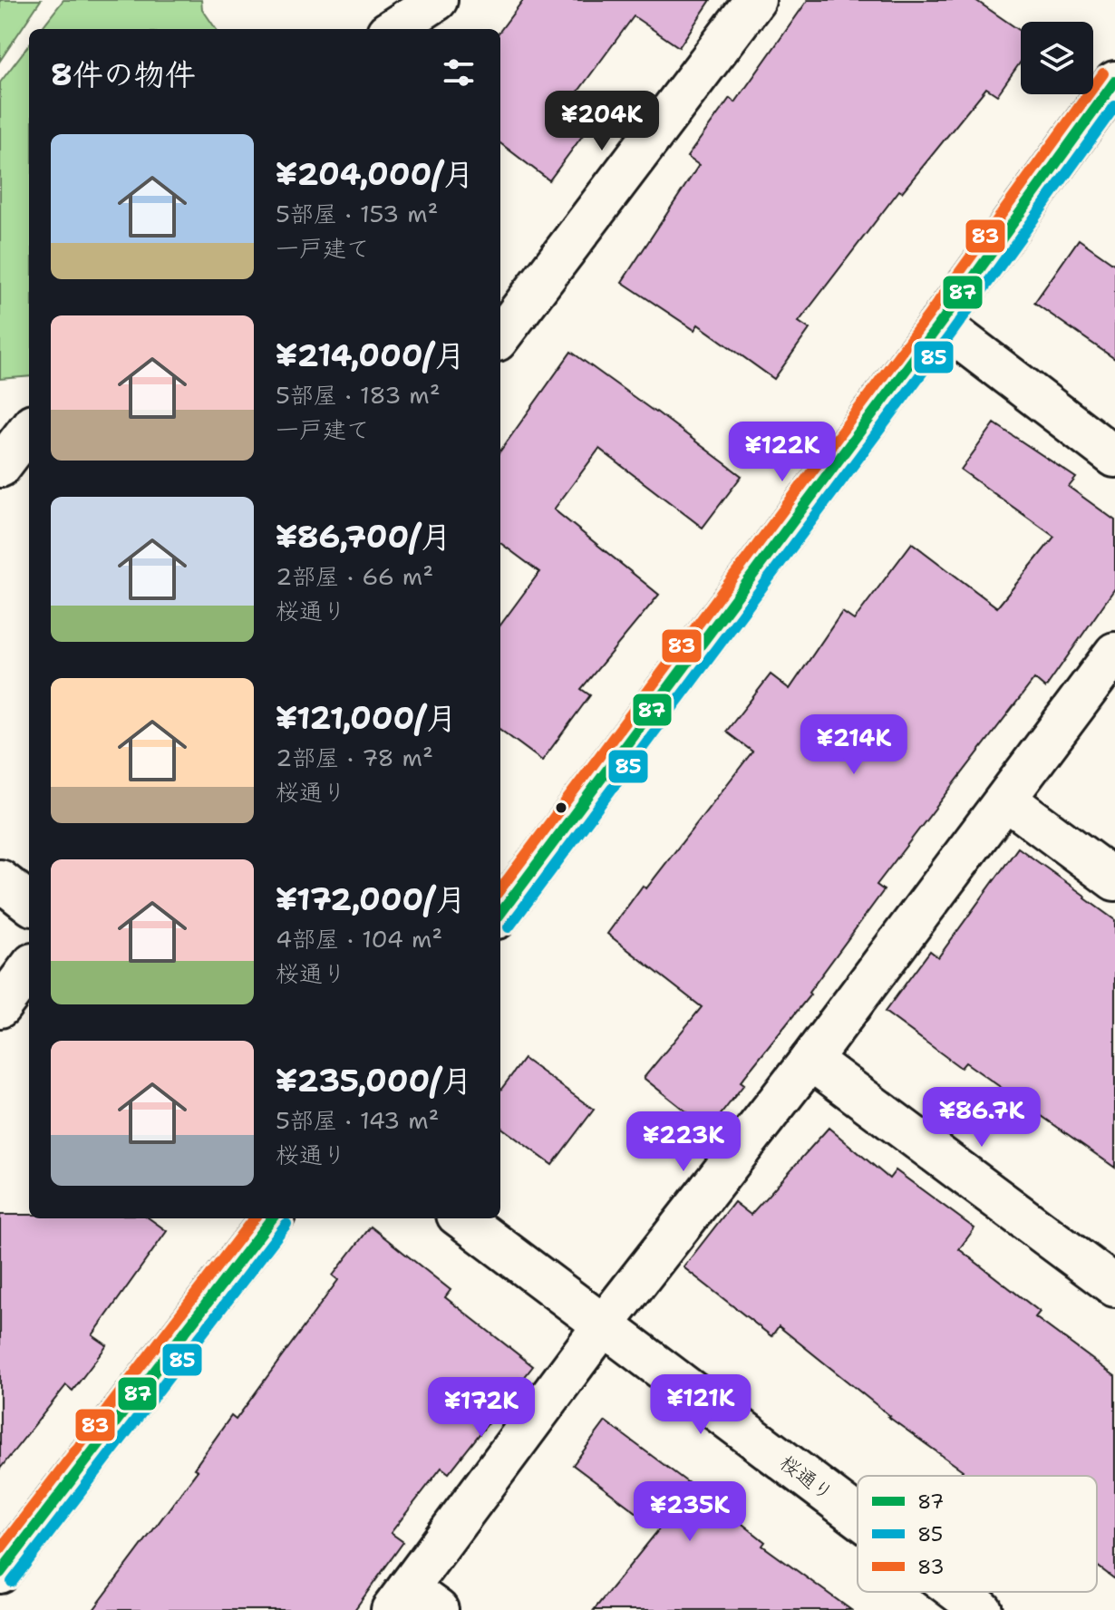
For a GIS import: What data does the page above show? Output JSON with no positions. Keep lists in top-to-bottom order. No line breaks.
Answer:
{"streets":{"street":["桜通り"]},"lines":["transit line 83","transit line 87","transit line 85"],"legend":["87","85","83"],"page":{"heading":"8件の物件","price":["¥204K","¥122K","¥214K","¥86.7K","¥223K","¥121K","¥172K","¥235K"],"list":[{"name":"¥204,000/月","note":"5部屋 · 153 m² · 一戸建て"},{"name":"¥214,000/月","note":"5部屋 · 183 m² · 一戸建て"},{"name":"¥86,700/月","note":"2部屋 · 66 m² · 桜通り"},{"name":"¥121,000/月","note":"2部屋 · 78 m² · 桜通り"},{"name":"¥172,000/月","note":"4部屋 · 104 m² · 桜通り"},{"name":"¥235,000/月","note":"5部屋 · 143 m² · 桜通り"}]}}
